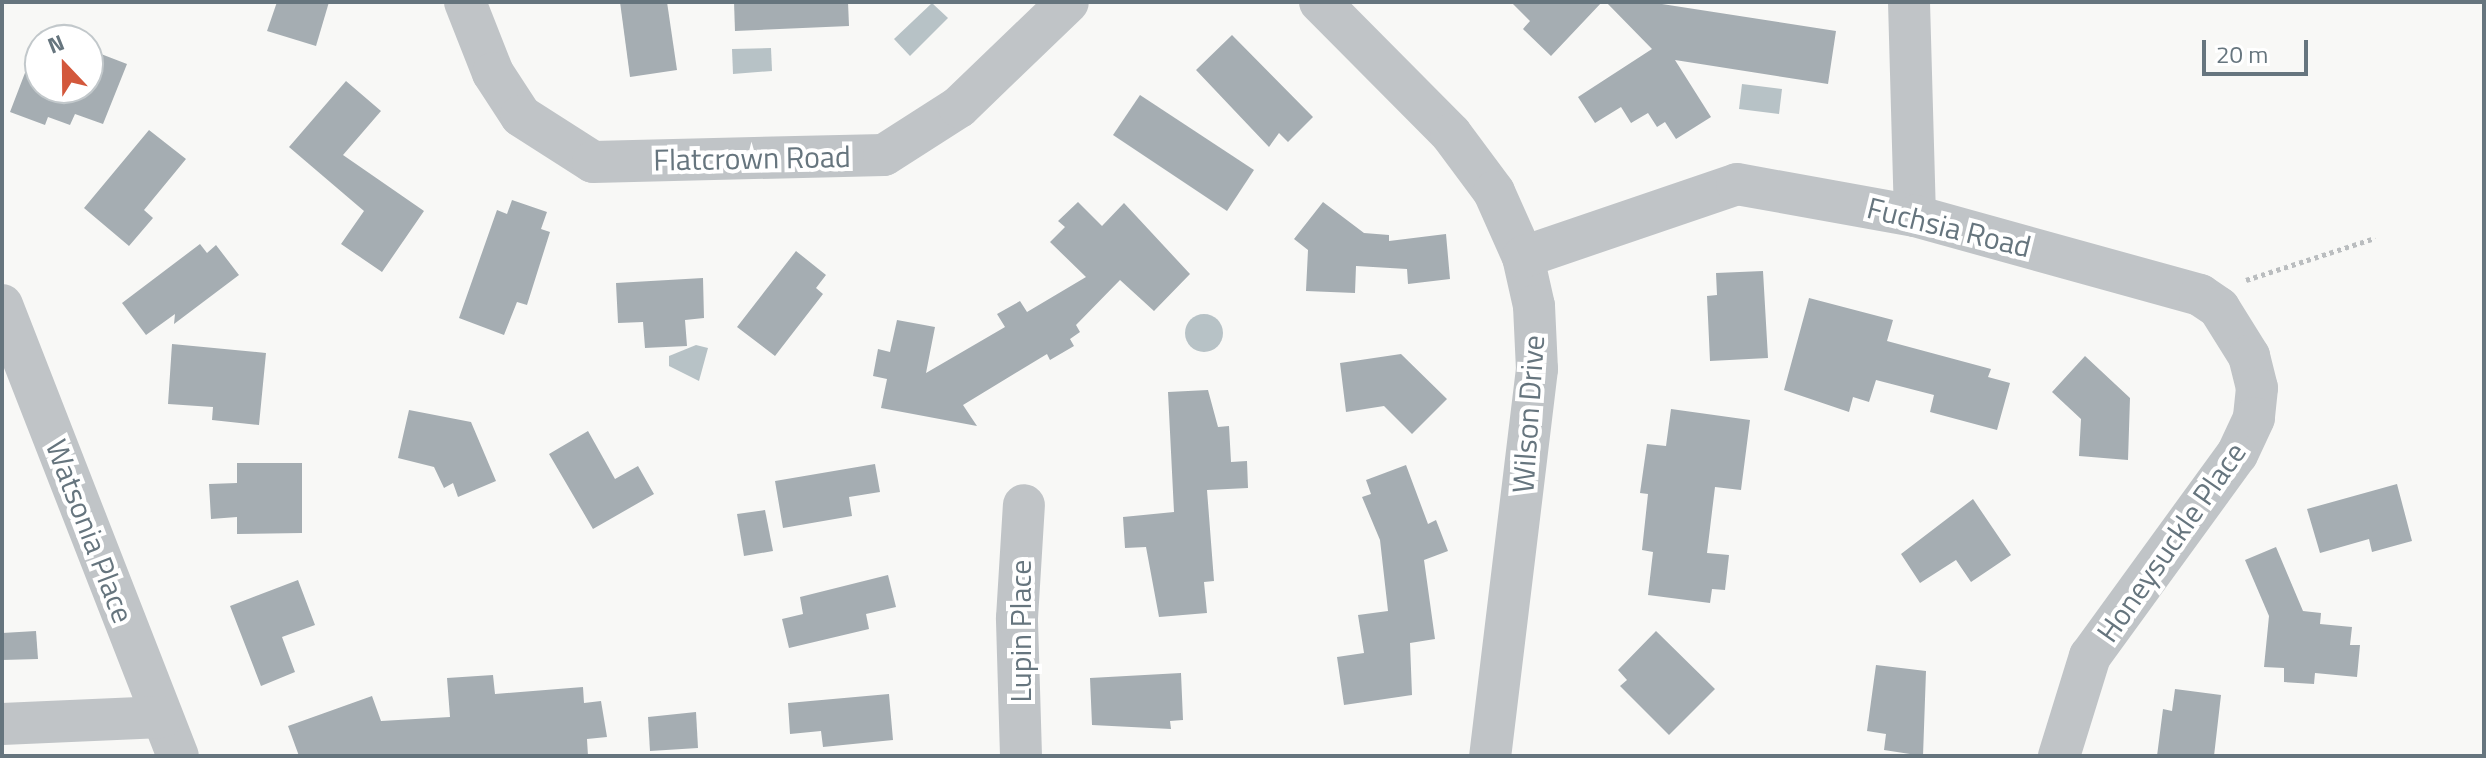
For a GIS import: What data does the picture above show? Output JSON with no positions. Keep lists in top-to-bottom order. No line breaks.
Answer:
{"streets":{"street":["Flatcrown Road","Fuchsia Road","Wilson Drive","Watsonia Place","Honeysuckle Place","Lupin Place"]},"crossings":[["Fuchsia Road","Wilson Drive"],["Fuchsia Road","Honeysuckle Place"]],"scale_bar":"20 m","north":"top"}
